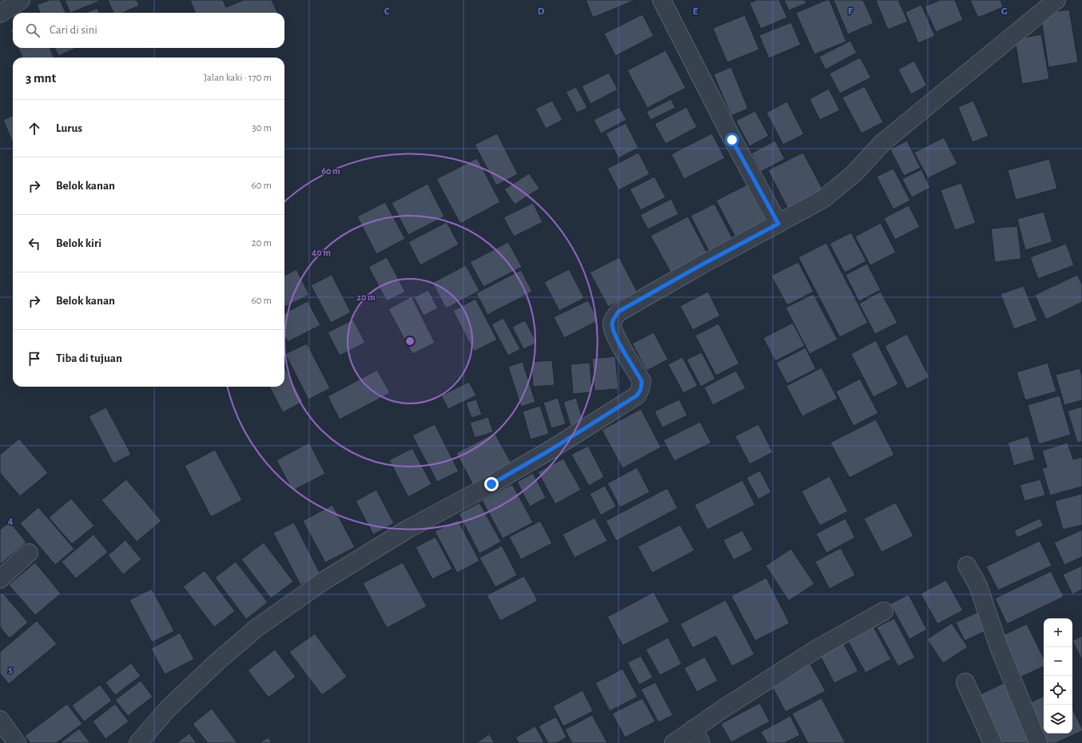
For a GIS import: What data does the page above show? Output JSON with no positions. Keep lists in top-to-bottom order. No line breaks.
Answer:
{"page":{"search":"Cari di sini","heading":["3 mnt","Jalan kaki · 170 m"],"list":[["Lurus","30 m"],["Belok kanan","60 m"],["Belok kiri","20 m"],["Belok kanan","60 m"],"Tiba di tujuan"],"map_buttons":["+","−"]},"grid":{"columns":["C","D","E","F","G"],"rows":["4","5"]},"rings":["60 m","40 m","20 m"]}
